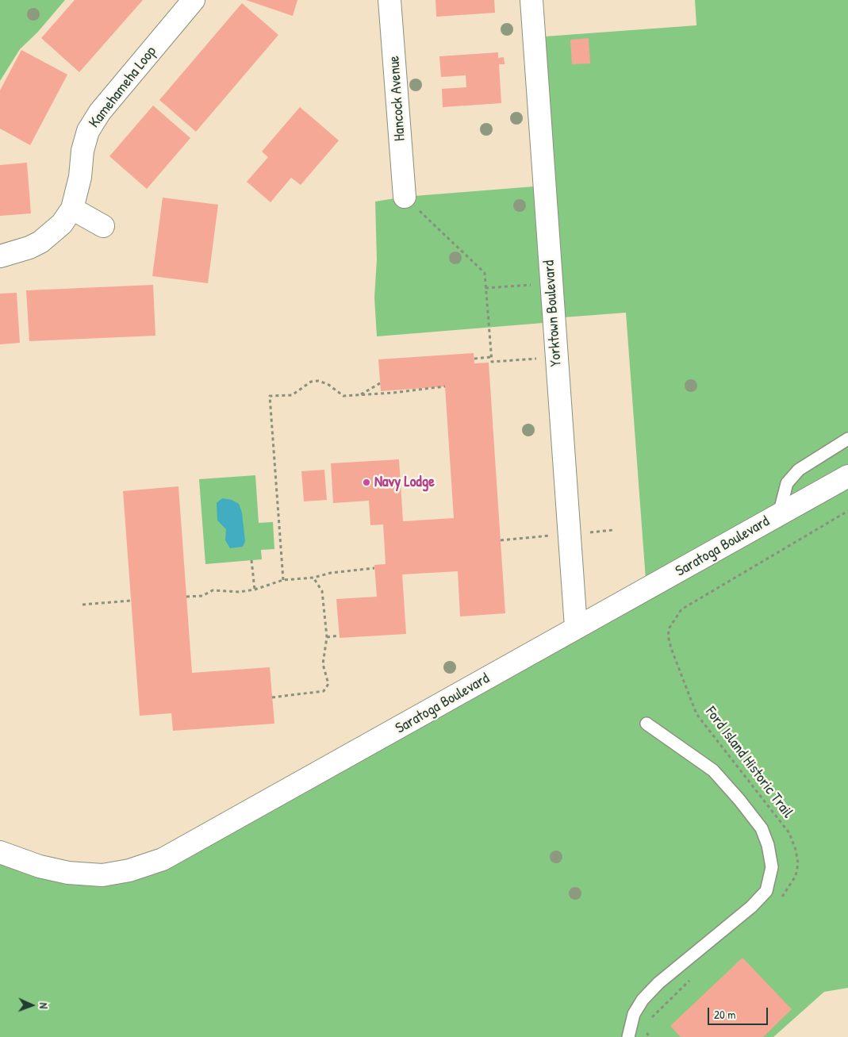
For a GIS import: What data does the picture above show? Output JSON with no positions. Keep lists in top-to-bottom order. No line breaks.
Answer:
{"streets":{"street":["Kamehameha Loop","Hancock Avenue","Yorktown Boulevard","Saratoga Boulevard"],"path":["Ford Island Historic Trail"]},"crossings":[["Yorktown Boulevard","Saratoga Boulevard"]],"places":["Navy Lodge"],"scale_bar":"20 m","north":"right"}
